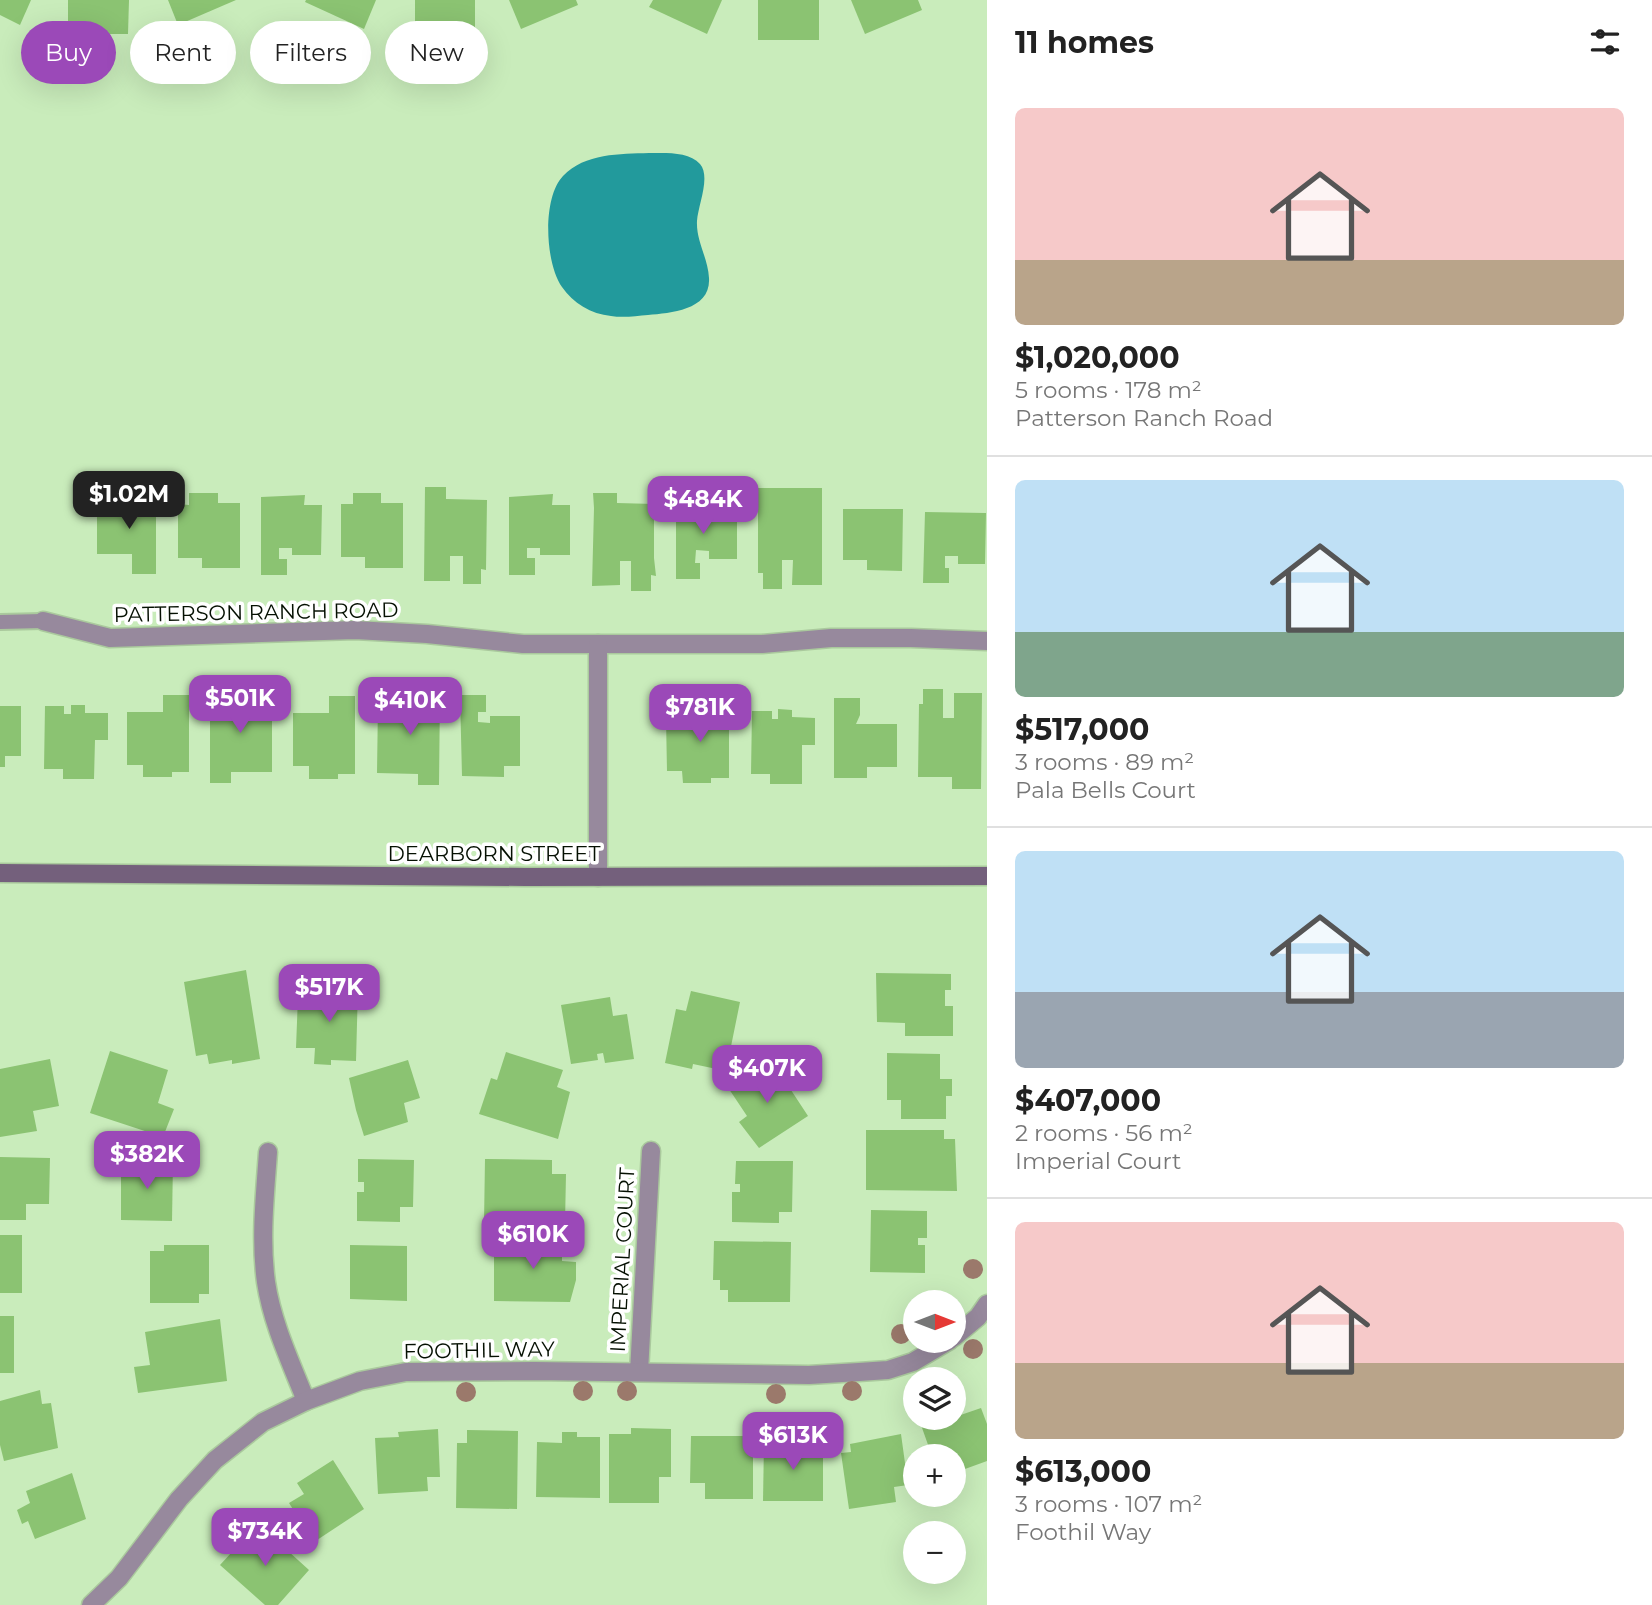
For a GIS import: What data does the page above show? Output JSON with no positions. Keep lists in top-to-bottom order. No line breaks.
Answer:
{"streets":{"street":["PATTERSON RANCH ROAD","DEARBORN STREET","IMPERIAL COURT","FOOTHIL WAY"]},"crossings":[["IMPERIAL COURT","FOOTHIL WAY"]],"north":"right","page":{"heading":"11 homes","chip":["Buy","Rent","Filters","New"],"list":[{"name":"$1,020,000","note":"5 rooms · 178 m² · Patterson Ranch Road"},{"name":"$517,000","note":"3 rooms · 89 m² · Pala Bells Court"},{"name":"$407,000","note":"2 rooms · 56 m² · Imperial Court"},{"name":"$613,000","note":"3 rooms · 107 m² · Foothil Way"}],"price":["$1.02M","$484K","$501K","$410K","$781K","$517K","$407K","$382K","$610K","$613K","$734K"],"map_buttons":["+","−"]}}
